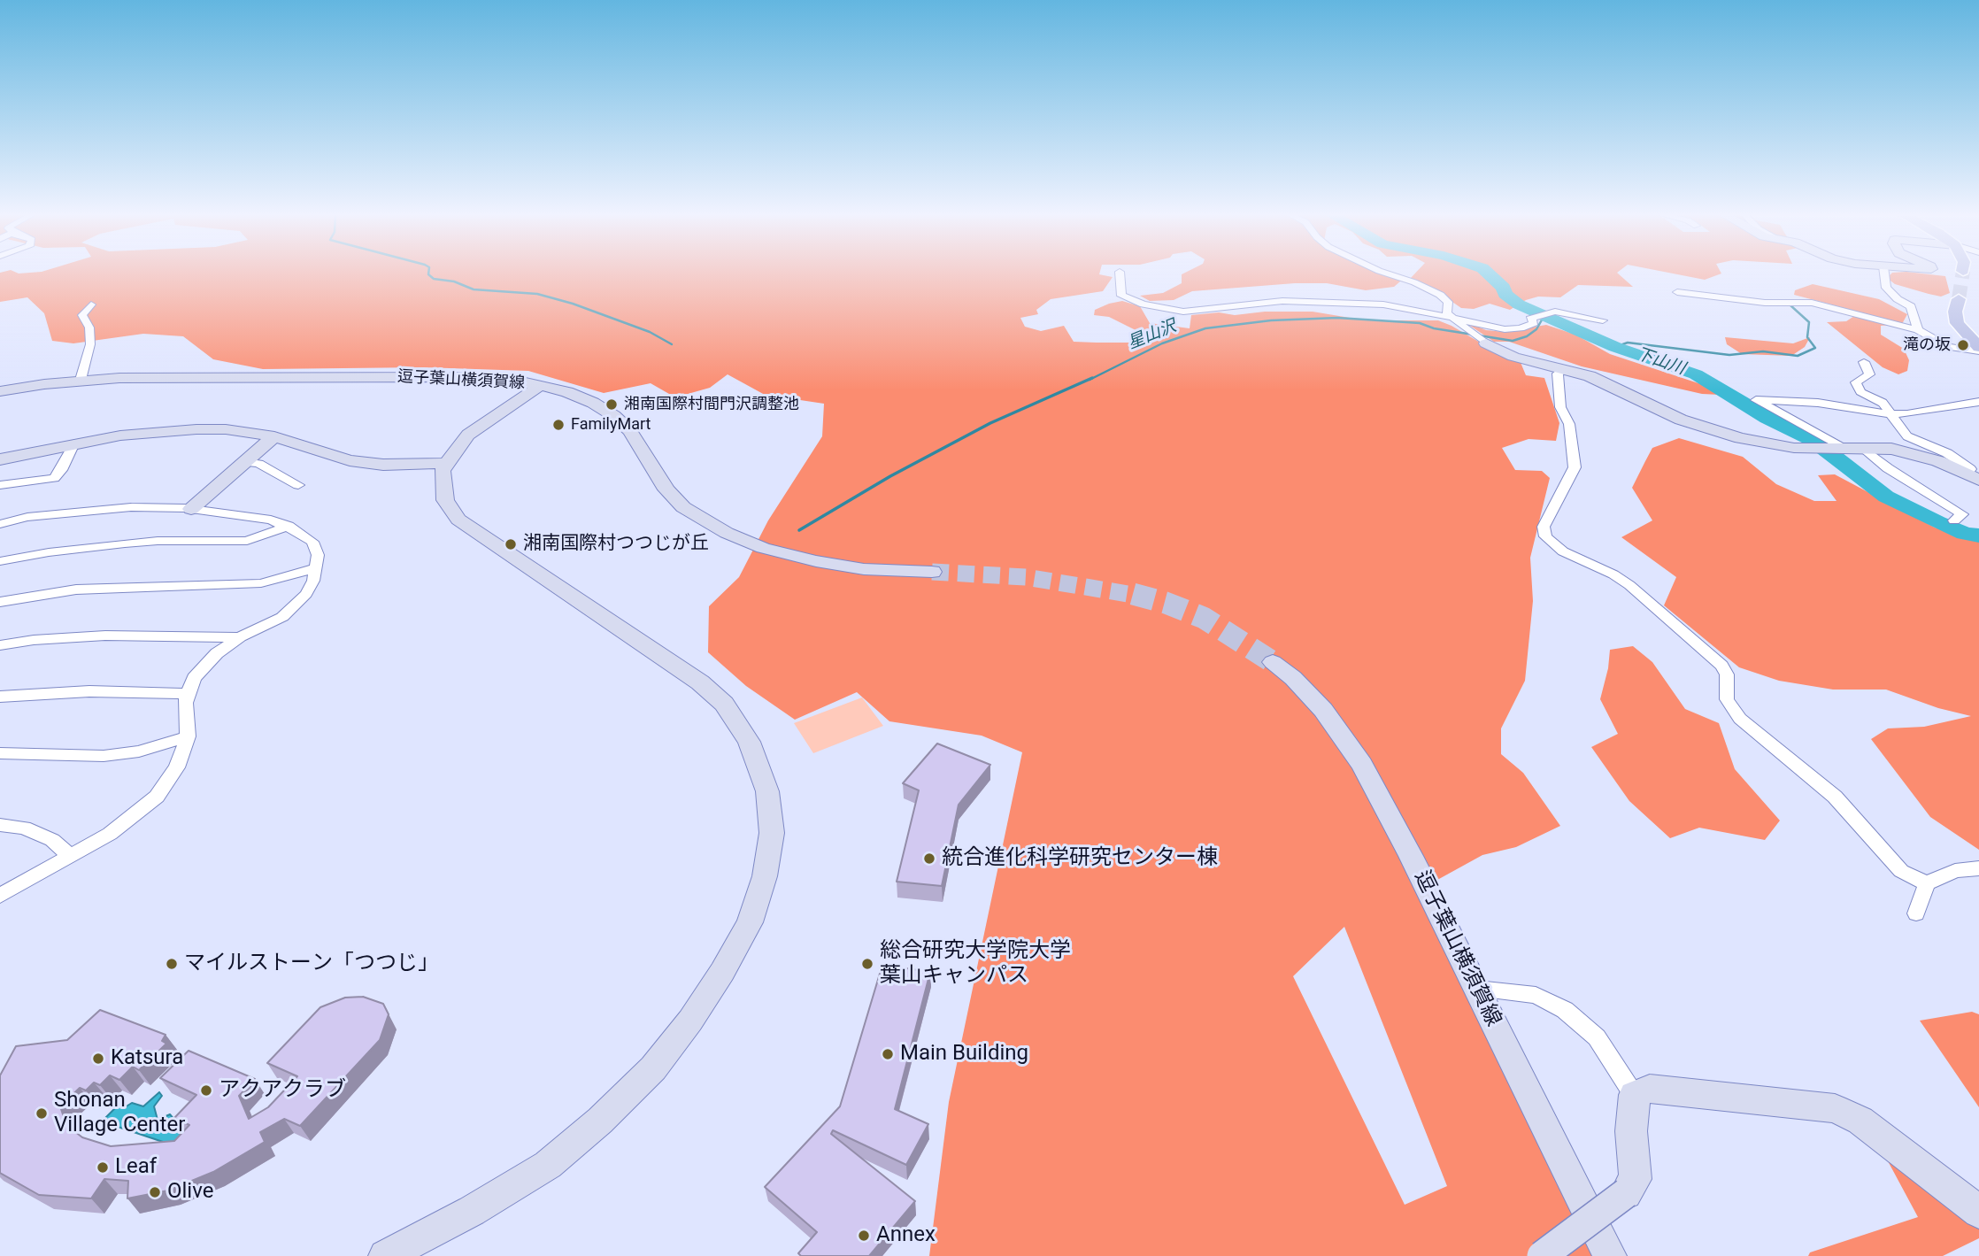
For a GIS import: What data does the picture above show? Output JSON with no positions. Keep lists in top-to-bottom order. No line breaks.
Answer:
{"streets":{"street":["逗子葉山横須賀線"]},"water":["星山沢","下山川"],"places":["滝の坂","湘南国際村間門沢調整池","FamilyMart","湘南国際村つつじが丘","統合進化科学研究センター棟","マイルストーン「つつじ」","総合研究大学院大学 葉山キャンパス","Main Building","Katsura","アクアクラブ","Shonan Village Center","Leaf","Olive","Annex"]}
